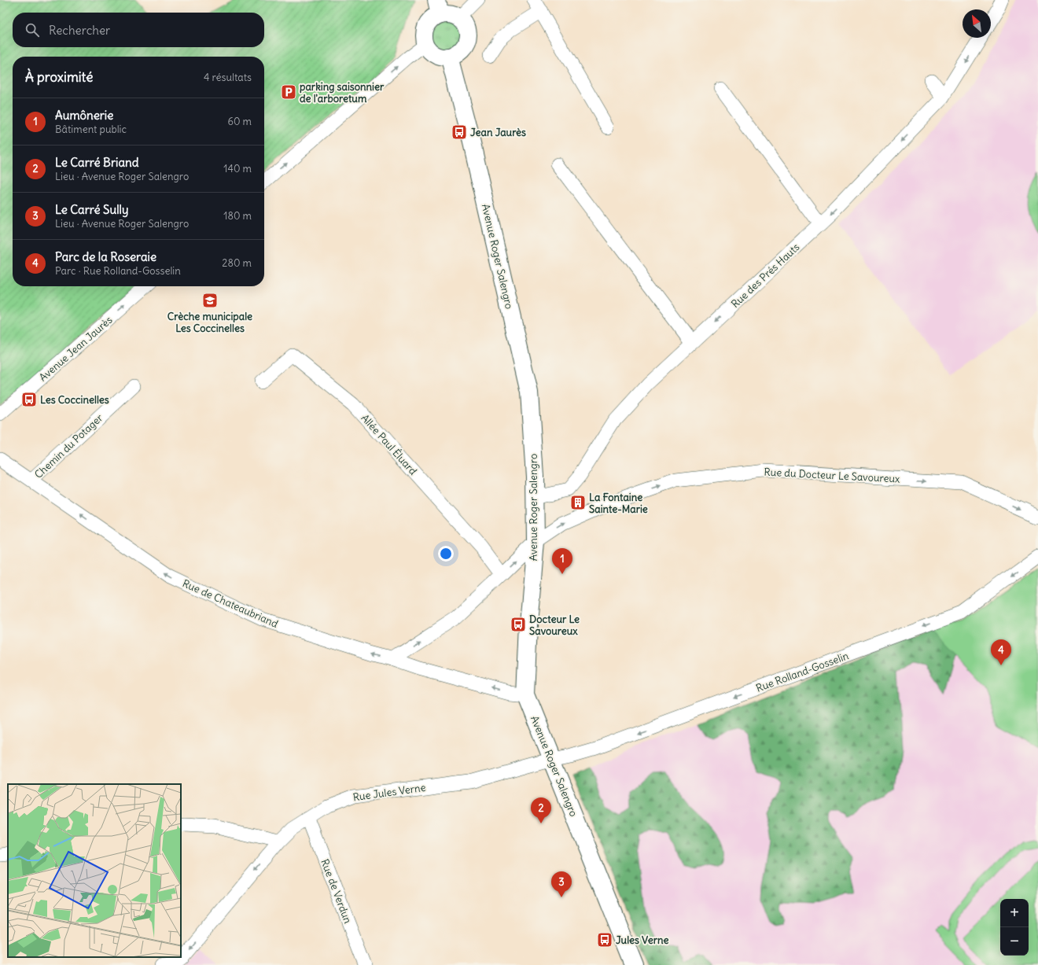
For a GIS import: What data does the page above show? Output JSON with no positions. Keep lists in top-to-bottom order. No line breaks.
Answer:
{"streets":{"main road":["Avenue Roger Salengro"],"street":["Rue des Prés Hauts","Avenue Jean Jaurès","Allée Paul Éluard","Chemin du Potager","Rue du Docteur Le Savoureux","Rue de Chateaubriand","Rue Rolland-Gosselin","Rue Jules Verne","Rue de Verdun"]},"crossings":[["Avenue Roger Salengro","Rue des Prés Hauts"],["Avenue Roger Salengro","Rue du Docteur Le Savoureux"],["Avenue Roger Salengro","Rue de Chateaubriand"],["Avenue Roger Salengro","Rue Rolland-Gosselin"],["Avenue Roger Salengro","Rue Jules Verne"],["Allée Paul Éluard","Rue du Docteur Le Savoureux"],["Chemin du Potager","Rue de Chateaubriand"],["Rue du Docteur Le Savoureux","Rue de Chateaubriand"],["Rue Rolland-Gosselin","Rue Jules Verne"],["Rue Jules Verne","Rue de Verdun"]],"one_way":["Rue des Prés Hauts","Avenue Jean Jaurès","Rue du Docteur Le Savoureux","Rue de Chateaubriand","Rue Rolland-Gosselin","Rue Jules Verne"],"places":{"parking":["parking saisonnier de l'arboretum"],"bus stop":["Jean Jaurès","Les Coccinelles","Docteur Le Savoureux","Jules Verne"],"school or university":["Crèche municipale Les Coccinelles"],"building":["La Fontaine Sainte-Marie"]},"north":"top left","page":{"search":"Rechercher","heading":["À proximité","4 résultats"],"list":[{"mark":"1","name":"Aumônerie","note":"Bâtiment public","value":"60 m"},{"mark":"2","name":"Le Carré Briand","note":"Lieu · Avenue Roger Salengro","value":"140 m"},{"mark":"3","name":"Le Carré Sully","note":"Lieu · Avenue Roger Salengro","value":"180 m"},{"mark":"4","name":"Parc de la Roseraie","note":"Parc · Rue Rolland-Gosselin","value":"280 m"}],"pins":["1","4","2","3"],"map_buttons":["+","−"]}}
